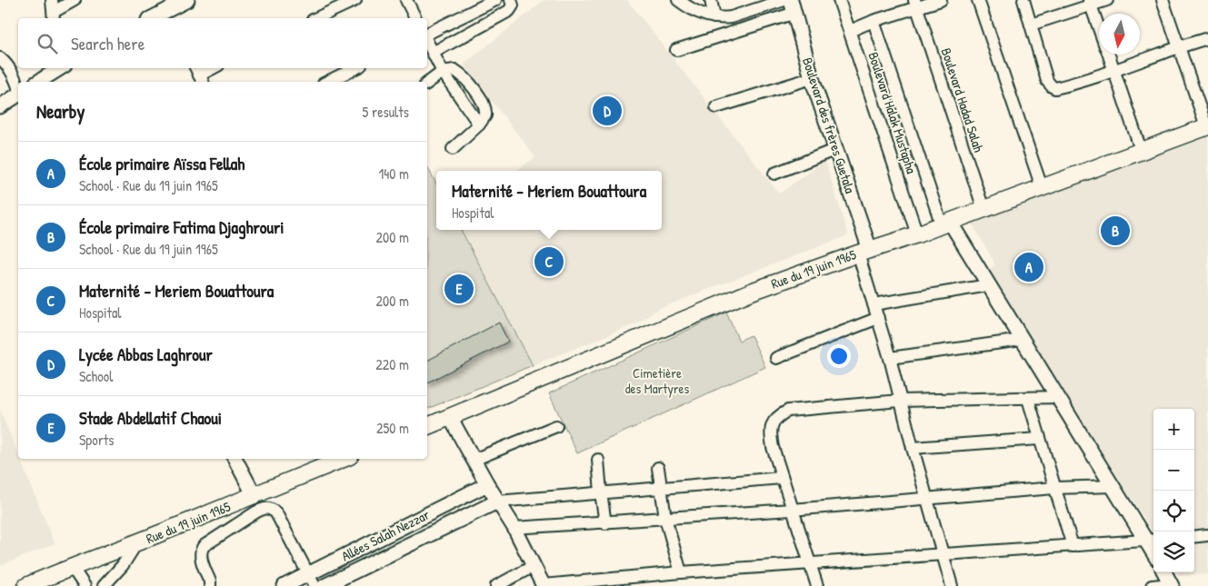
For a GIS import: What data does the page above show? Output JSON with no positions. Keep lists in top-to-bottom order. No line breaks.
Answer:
{"streets":{"main road":["Rue du 19 juin 1965"],"street":["Boulevard Hadad Salah","Boulevard Halak Mustapha","Boulevard des frères Guetala","Allées Salah Nezzar"]},"crossings":[["Boulevard Hadad Salah","Rue du 19 juin 1965"],["Boulevard Halak Mustapha","Rue du 19 juin 1965"],["Boulevard des frères Guetala","Rue du 19 juin 1965"]],"parks":["Cimetière des Martyres"],"north":"bottom","page":{"search":"Search here","heading":["Nearby","5 results"],"pins":["D","B","C","A","E"],"list":[{"mark":"A","name":"École primaire Aïssa Fellah","note":"School · Rue du 19 juin 1965","value":"140 m"},{"mark":"B","name":"École primaire Fatima Djaghrouri","note":"School · Rue du 19 juin 1965","value":"200 m"},{"mark":"C","name":"Maternité - Meriem Bouattoura","note":"Hospital","value":"200 m"},{"mark":"D","name":"Lycée Abbas Laghrour","note":"School","value":"220 m"},{"mark":"E","name":"Stade Abdellatif Chaoui","note":"Sports","value":"250 m"}],"popup":["Maternité - Meriem Bouattoura","Hospital"],"map_buttons":["+","−"]}}
